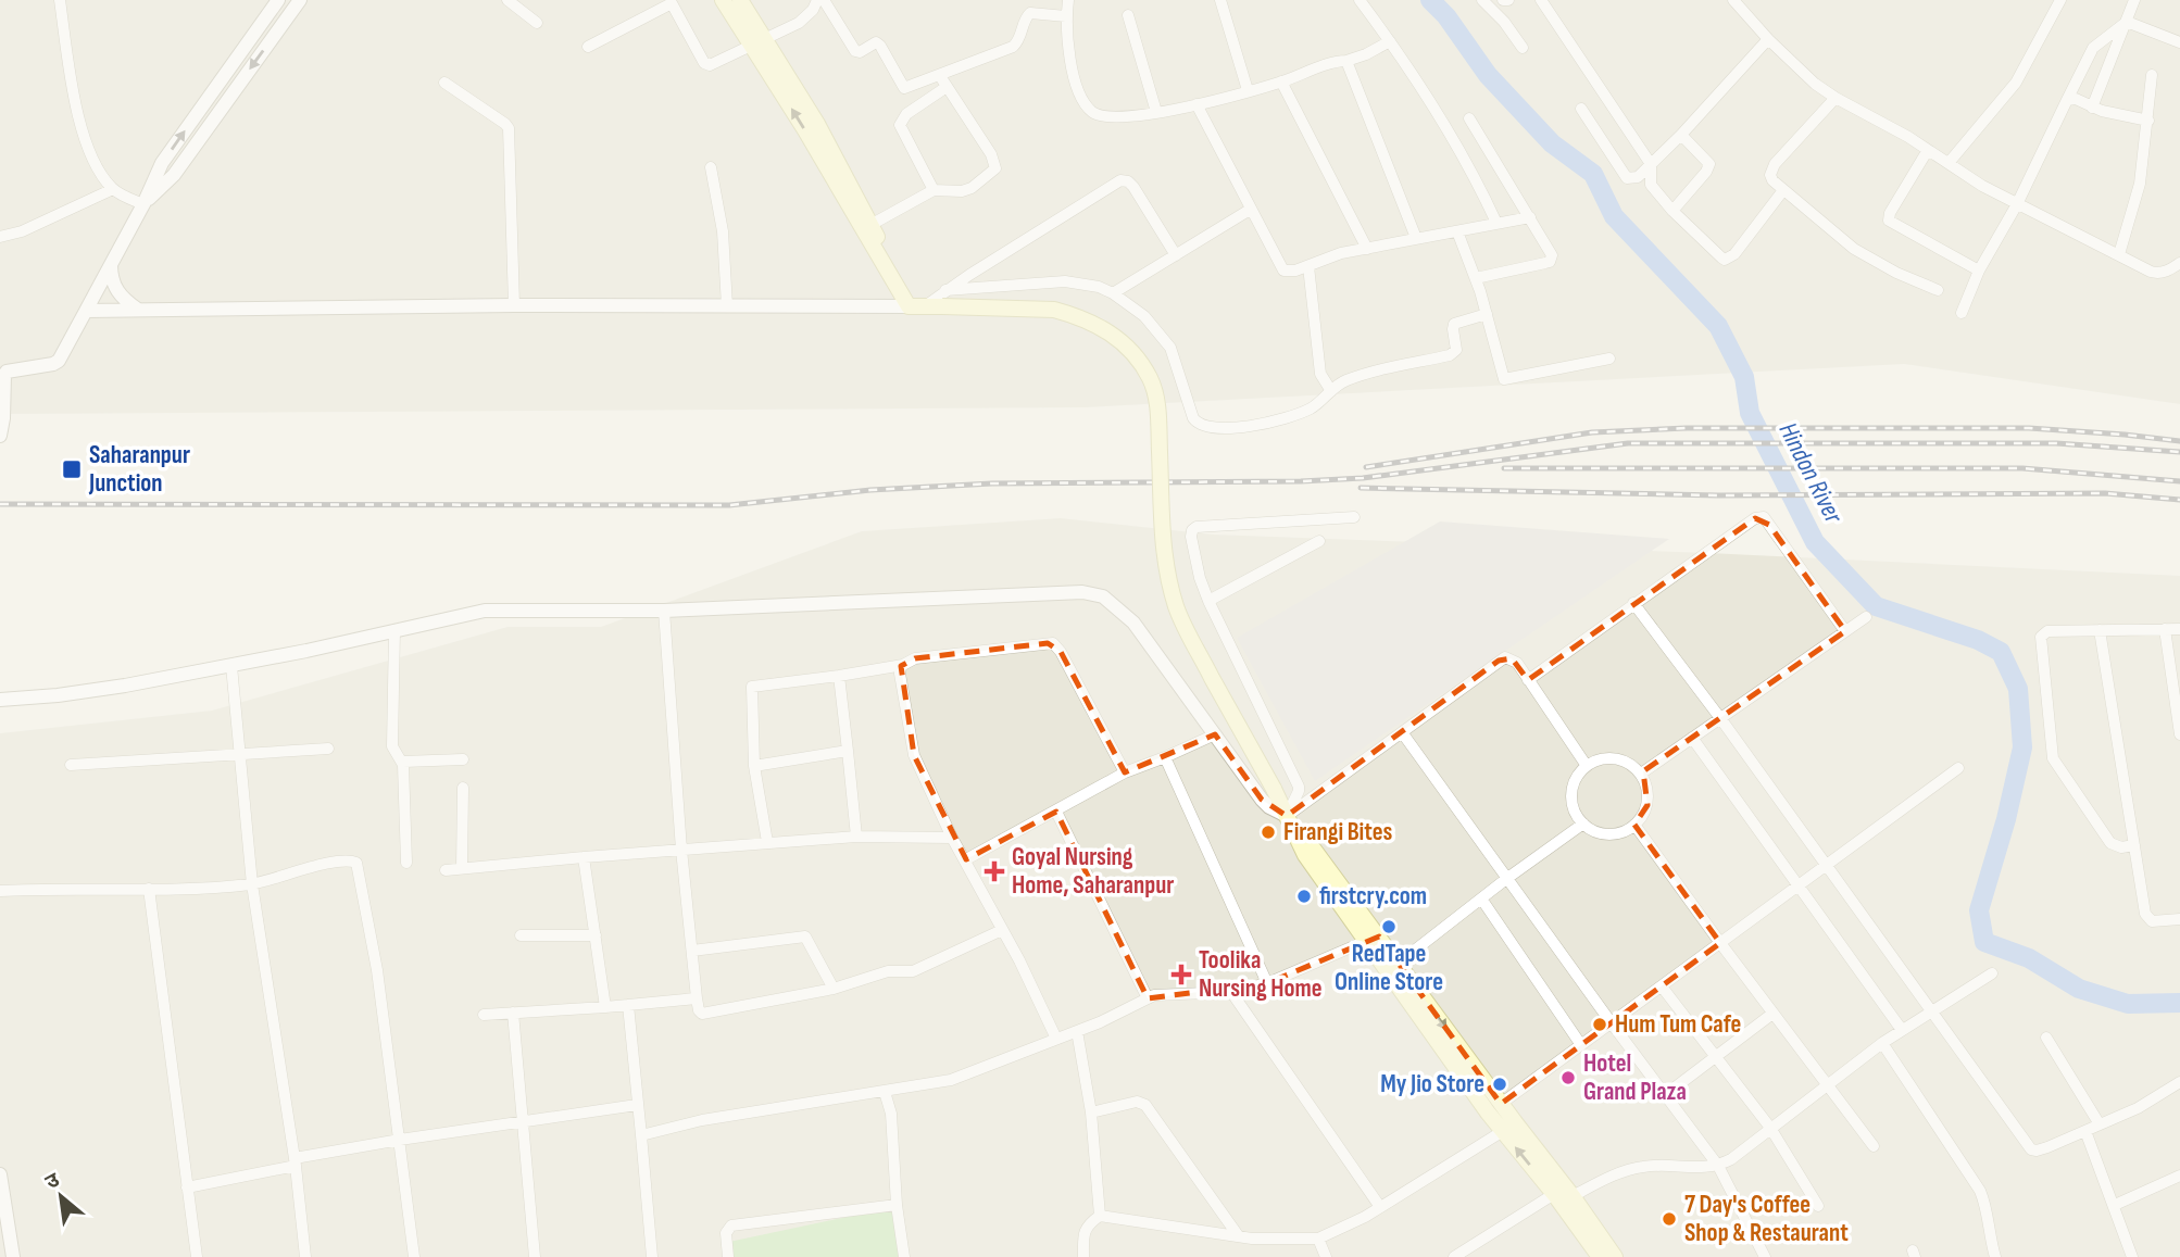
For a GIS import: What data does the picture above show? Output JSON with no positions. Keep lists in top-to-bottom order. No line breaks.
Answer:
{"water":["Hindon River"],"places":{"transit":["Saharanpur Junction"],"other":["Firangi Bites","firstcry.com","RedTape Online Store","Hum Tum Cafe","Hotel Grand Plaza","My Jio Store","7 Day's Coffee Shop & Restaurant"],"health":["Goyal Nursing Home, Saharanpur","Toolika Nursing Home"]},"north":"top left"}
